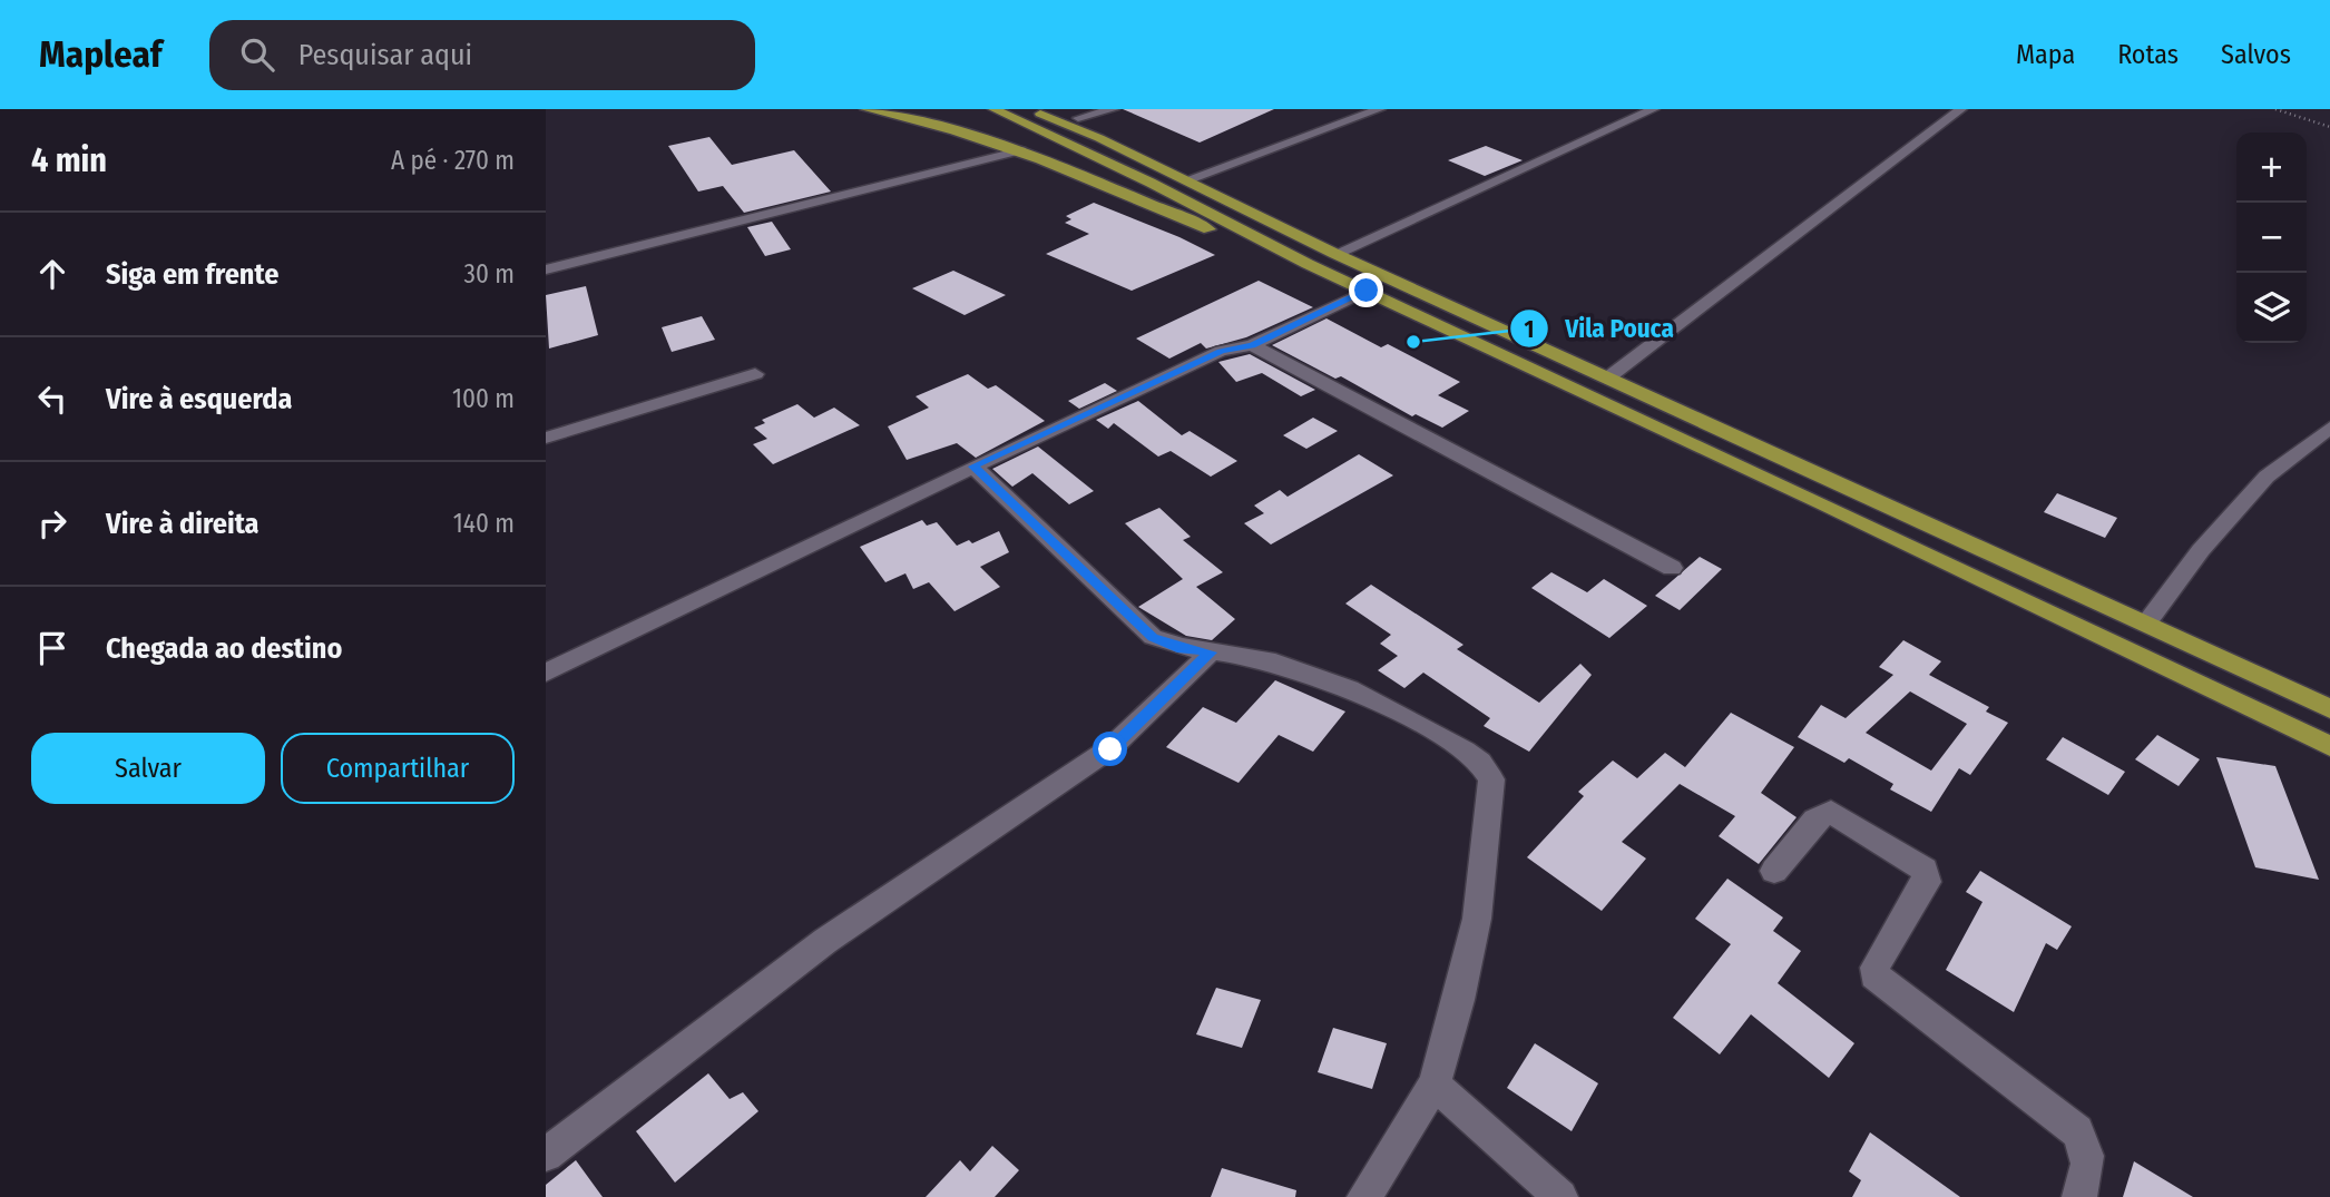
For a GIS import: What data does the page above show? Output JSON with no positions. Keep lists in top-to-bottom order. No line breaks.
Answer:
{"places":["Vila Pouca"],"page":{"header":"Mapleaf","search":"Pesquisar aqui","nav":["Mapa","Rotas","Salvos"],"heading":["4 min","A pé · 270 m"],"map_buttons":["+","−"],"list":[["Siga em frente","30 m"],["Vire à esquerda","100 m"],["Vire à direita","140 m"],"Chegada ao destino"],"buttons":["Salvar","Compartilhar"]}}
